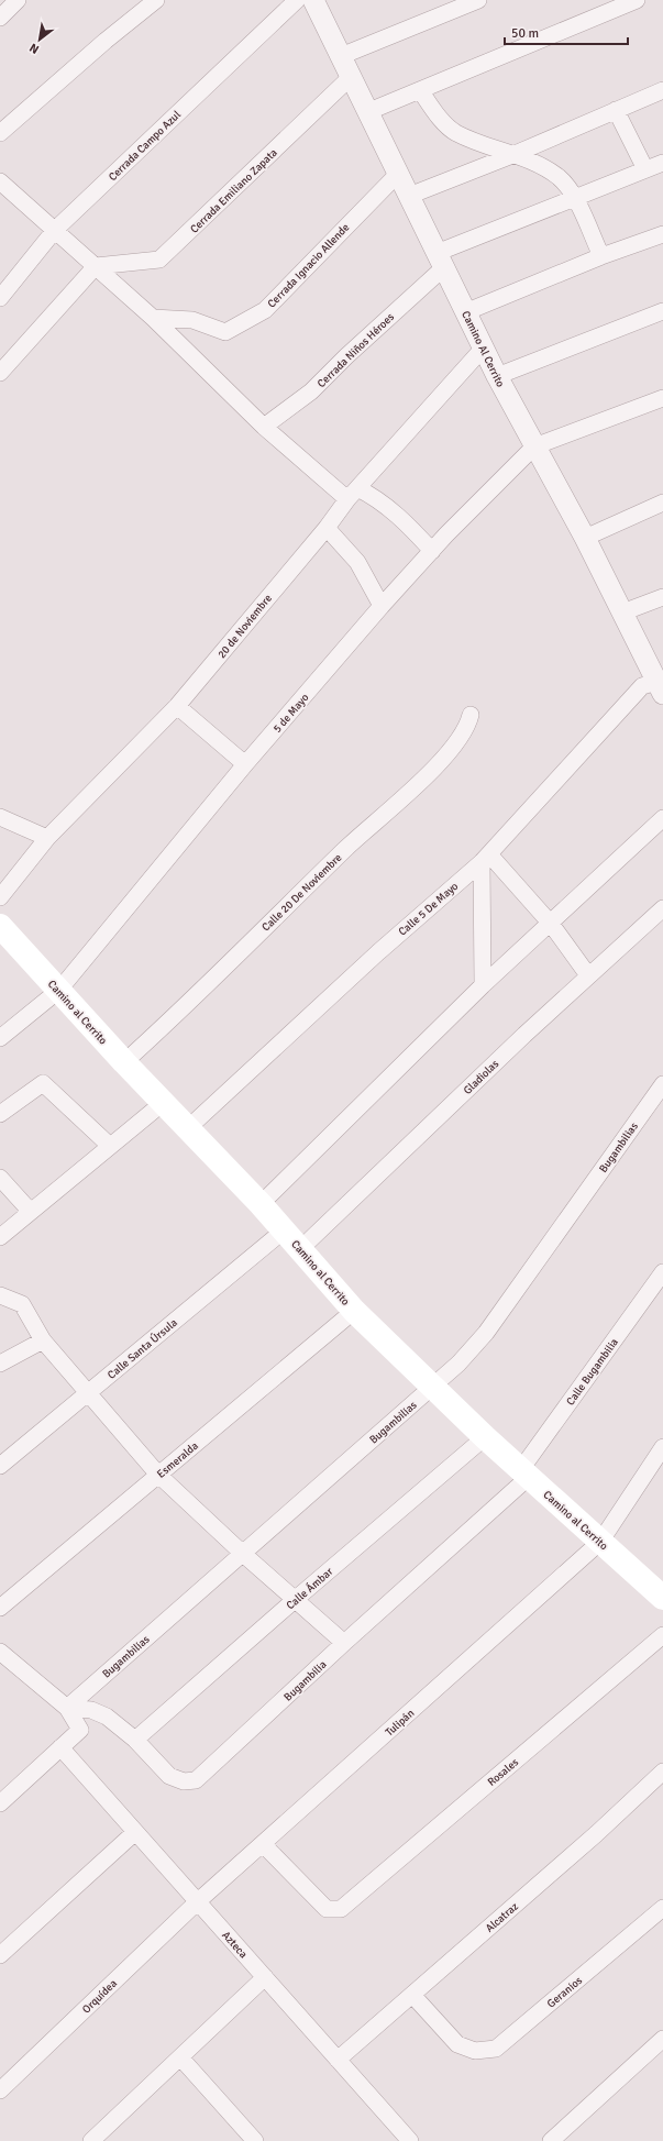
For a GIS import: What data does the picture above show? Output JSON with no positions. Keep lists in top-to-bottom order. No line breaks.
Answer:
{"streets":{"main road":["Camino al Cerrito"],"street":["Cerrada Campo Azul","Cerrada Emiliano Zapata","Cerrada Ignacio Allende","Camino Al Cerrito","Cerrada Niños Héroes","20 de Noviembre","5 de Mayo","Calle 20 De Noviembre","Calle 5 De Mayo","Gladiolas","Bugambilias","Calle Santa Úrsula","Calle Bugambilia","Esmeralda","Calle Ámbar","Bugambilia","Tulipán","Rosales","Alcatraz","Azteca","Geranios","Orquídea"]},"crossings":[["Cerrada Emiliano Zapata","Camino Al Cerrito"],["Cerrada Ignacio Allende","Camino Al Cerrito"],["Camino Al Cerrito","Cerrada Niños Héroes"],["Camino Al Cerrito","20 de Noviembre"],["Camino Al Cerrito","5 de Mayo"],["Camino Al Cerrito","Calle 5 De Mayo"],["5 de Mayo","Camino al Cerrito"],["Calle 20 De Noviembre","Camino al Cerrito"],["Calle 5 De Mayo","Camino al Cerrito"],["Camino al Cerrito","Gladiolas"],["Camino al Cerrito","Bugambilias"],["Camino al Cerrito","Calle Santa Úrsula"],["Camino al Cerrito","Calle Bugambilia"],["Camino al Cerrito","Esmeralda"],["Camino al Cerrito","Calle Ámbar"],["Camino al Cerrito","Bugambilia"],["Camino al Cerrito","Tulipán"],["Bugambilias","Bugambilia"],["Calle Bugambilia","Bugambilia"],["Calle Ámbar","Bugambilia"],["Tulipán","Rosales"],["Tulipán","Azteca"],["Tulipán","Orquídea"],["Alcatraz","Azteca"],["Alcatraz","Geranios"],["Azteca","Orquídea"]],"scale_bar":"50 m","north":"bottom left"}
